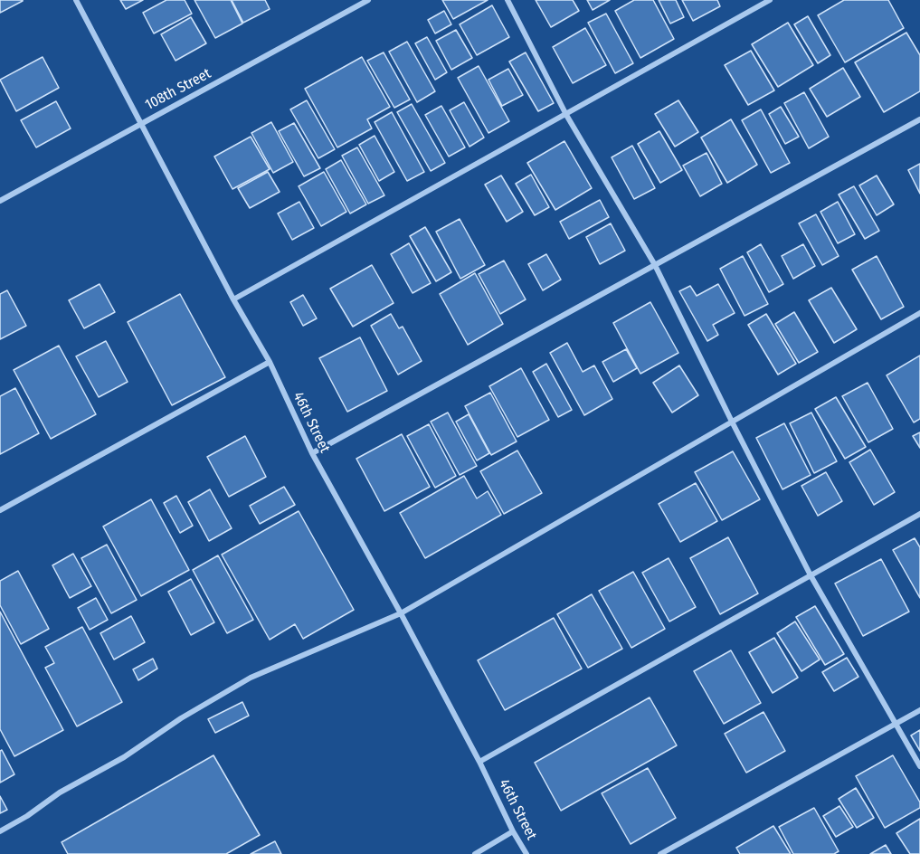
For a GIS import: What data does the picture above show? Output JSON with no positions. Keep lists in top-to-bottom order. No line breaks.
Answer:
{"streets":{"street":["108th Street","46th Street"]},"crossings":[["108th Street","46th Street"]]}
